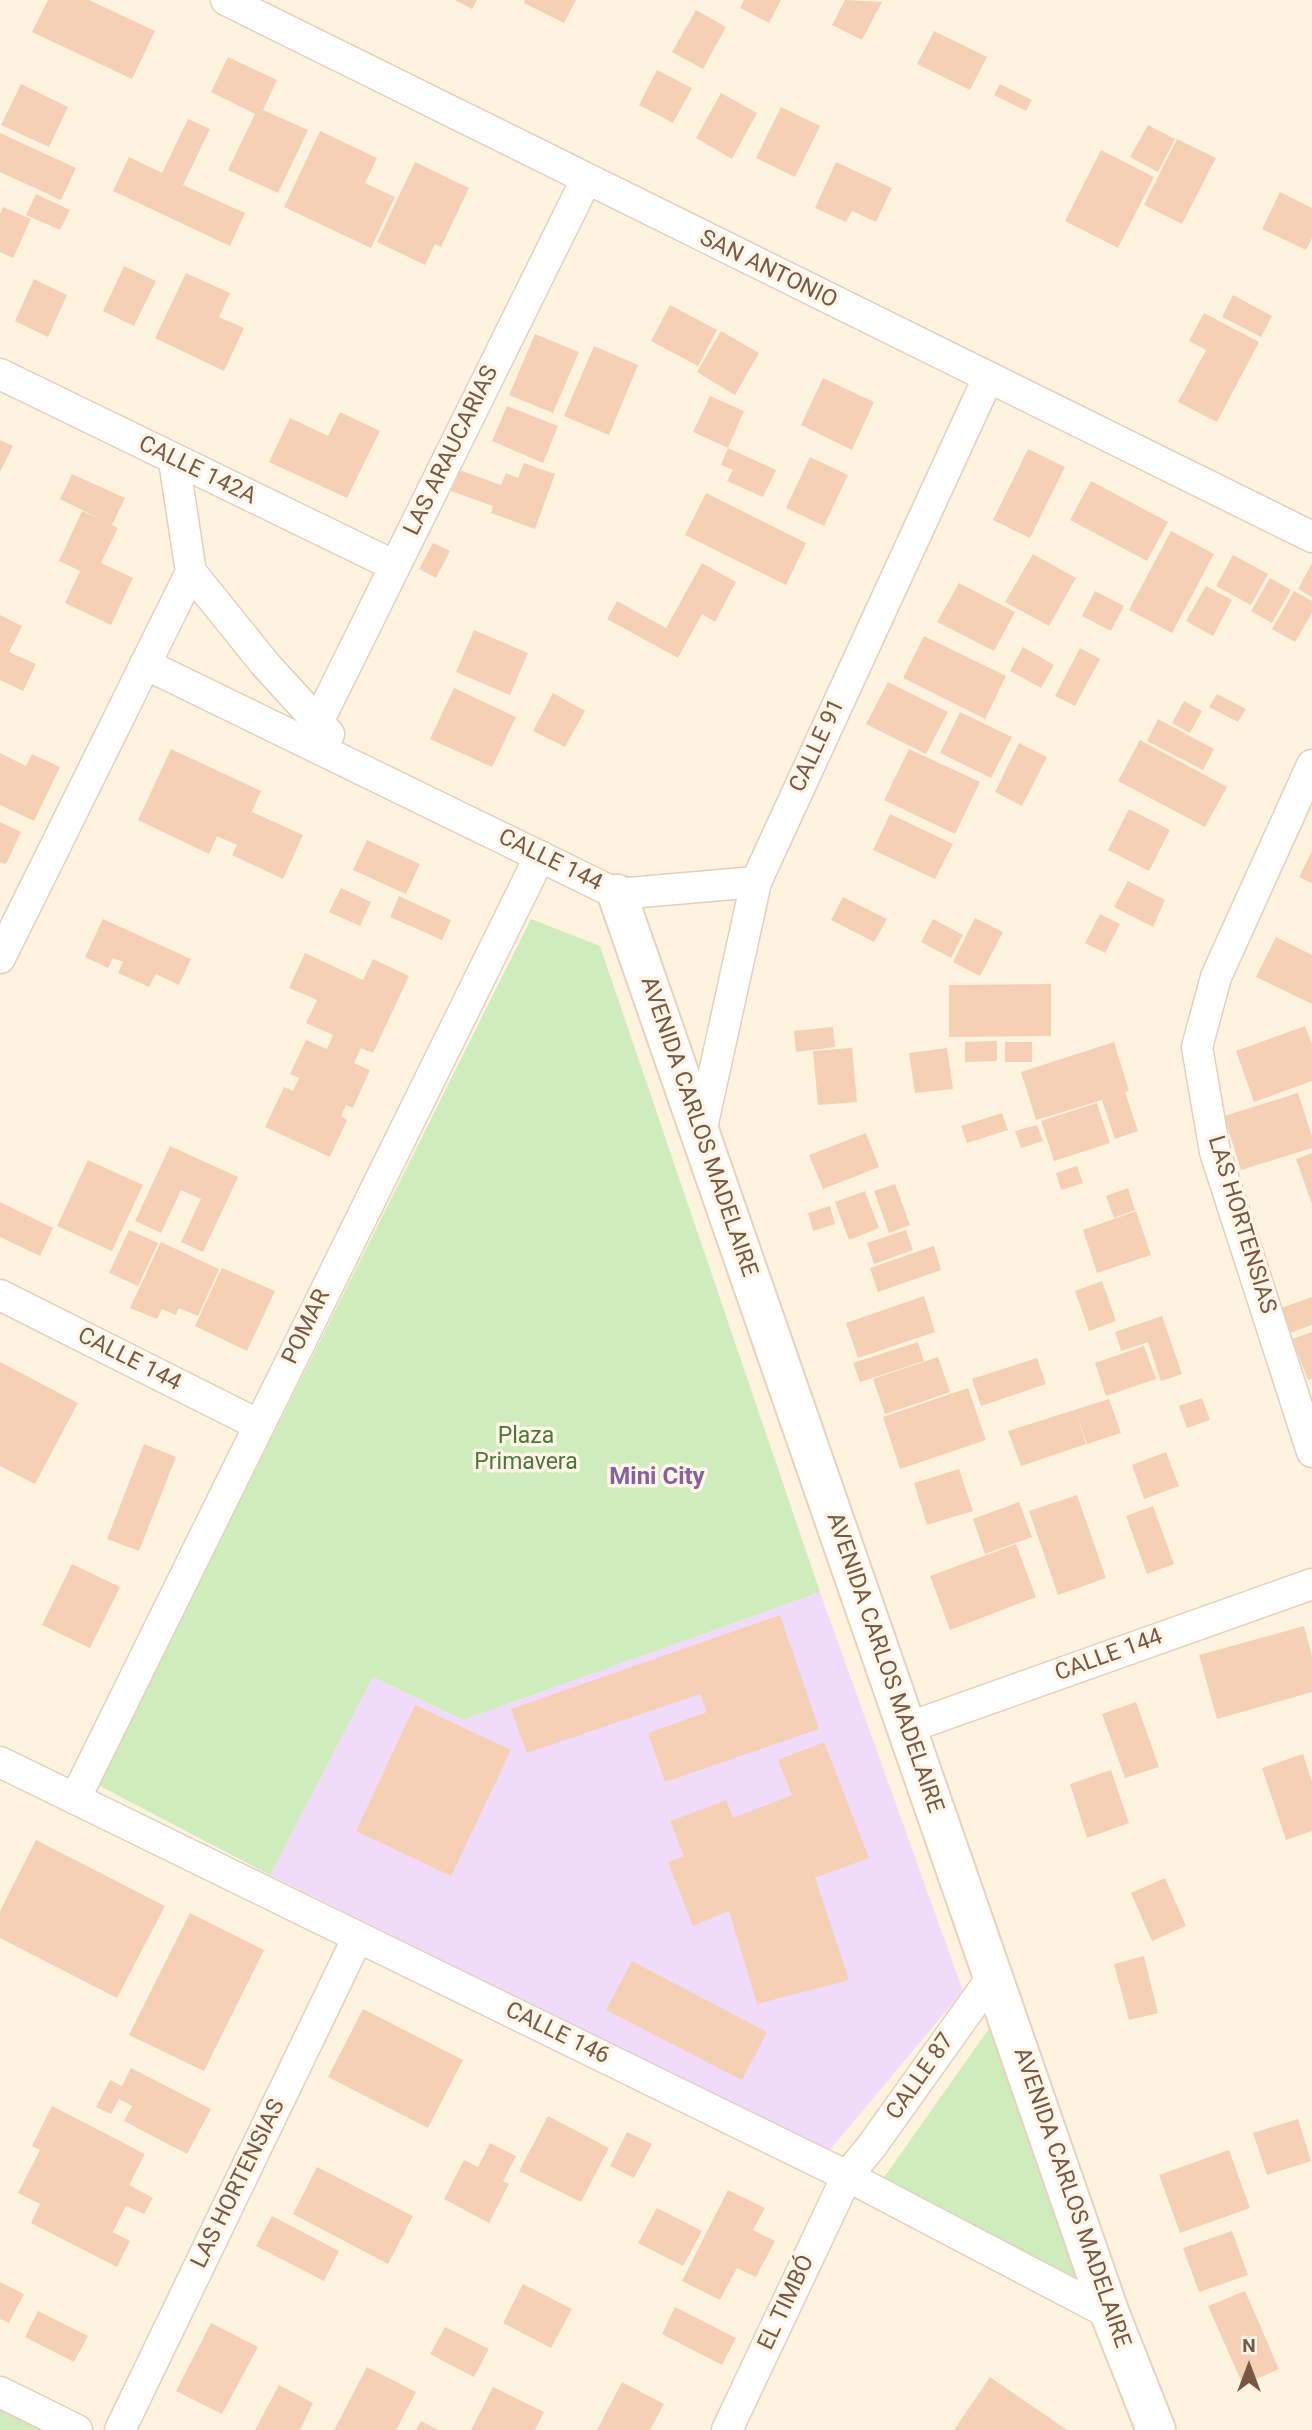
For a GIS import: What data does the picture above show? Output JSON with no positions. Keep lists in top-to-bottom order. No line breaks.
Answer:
{"streets":{"main road":["AVENIDA CARLOS MADELAIRE"],"street":["SAN ANTONIO","LAS ARAUCARIAS","CALLE 142A","CALLE 91","CALLE 144","LAS HORTENSIAS","POMAR","CALLE 146","CALLE 87","EL TIMBÓ"]},"crossings":[["SAN ANTONIO","LAS ARAUCARIAS"],["SAN ANTONIO","CALLE 91"],["LAS ARAUCARIAS","CALLE 142A"],["LAS ARAUCARIAS","CALLE 144"],["CALLE 91","CALLE 144"],["CALLE 91","AVENIDA CARLOS MADELAIRE"],["CALLE 144","AVENIDA CARLOS MADELAIRE"],["CALLE 144","POMAR"],["AVENIDA CARLOS MADELAIRE","CALLE 146"],["AVENIDA CARLOS MADELAIRE","CALLE 87"],["LAS HORTENSIAS","CALLE 146"],["POMAR","CALLE 146"],["CALLE 146","CALLE 87"],["CALLE 146","EL TIMBÓ"],["CALLE 87","EL TIMBÓ"]],"districts":["Mini City"],"parks":["Plaza Primavera"],"north":"top"}
